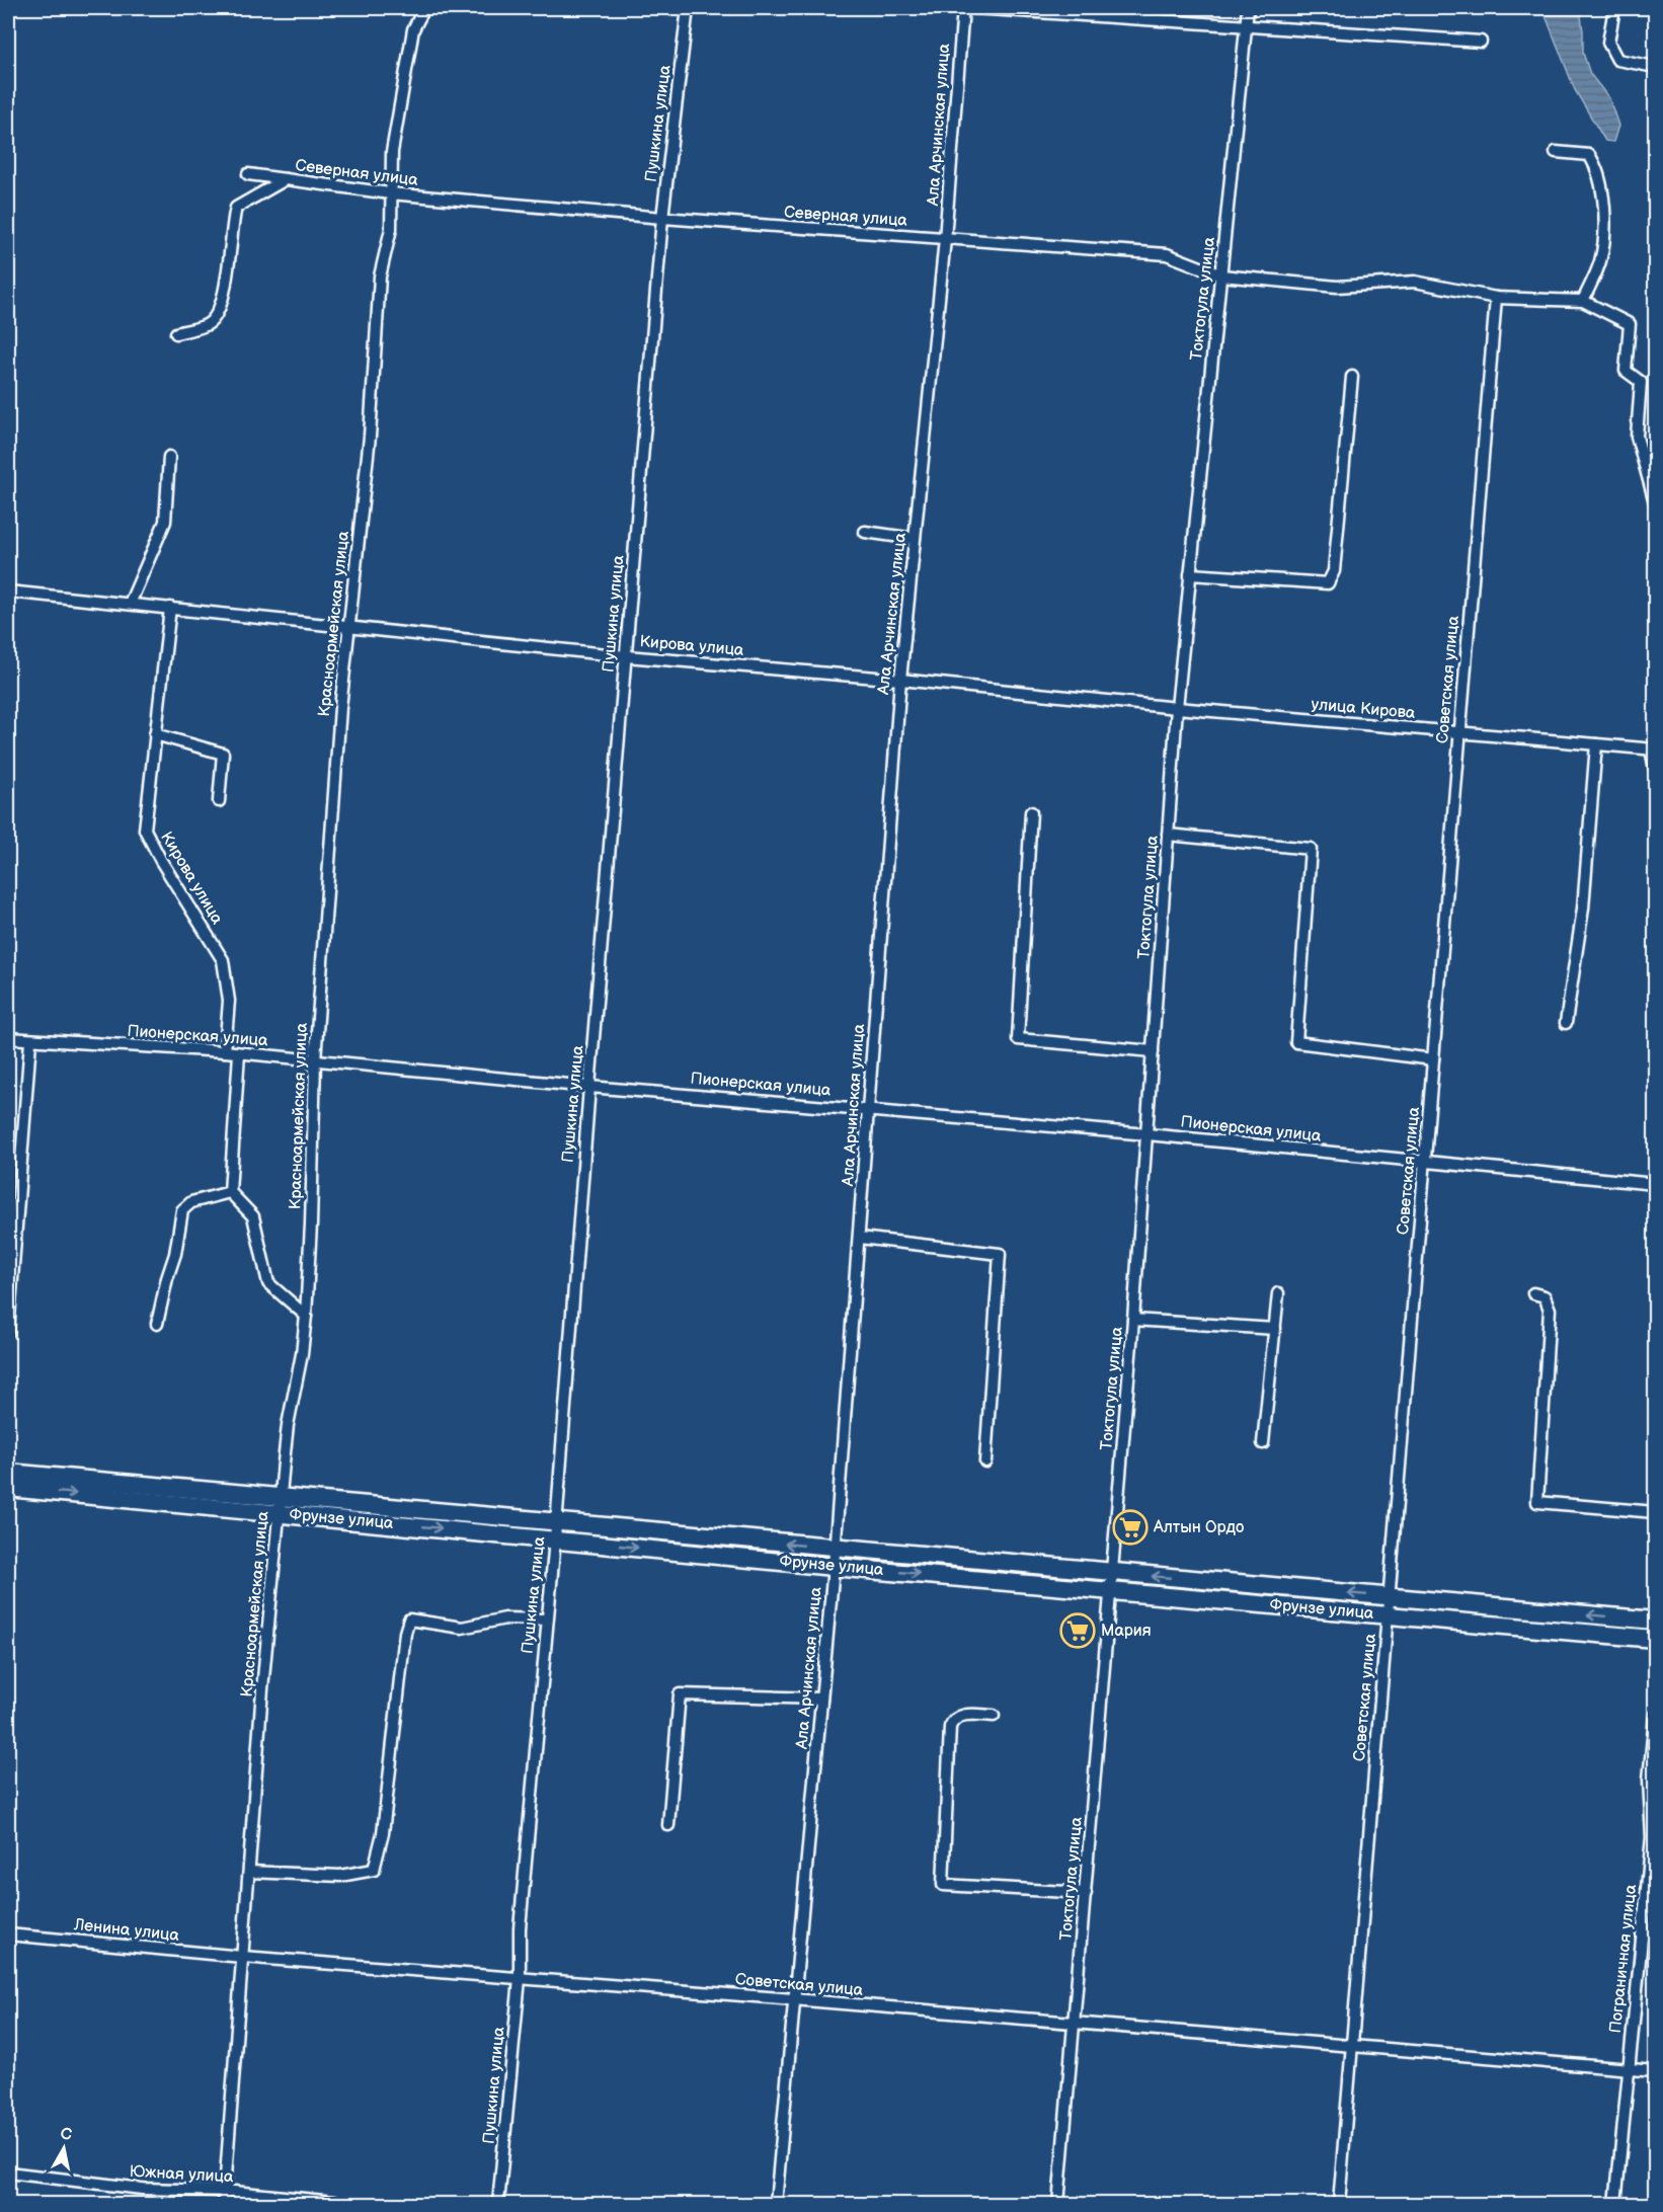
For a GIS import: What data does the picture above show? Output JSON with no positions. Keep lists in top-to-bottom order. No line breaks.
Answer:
{"streets":{"main road":["Фрунзе улица"],"street":["Пушкина улица","Ала Арчинская улица","Северная улица","Токтогула улица","Красноармейская улица","Кирова улица","Советская улица","улица Кирова","Пионерская улица","Ленина улица","Пограничная улица","Южная улица"]},"crossings":[["Пушкина улица","Северная улица"],["Пушкина улица","Кирова улица"],["Пушкина улица","Советская улица"],["Пушкина улица","Пионерская улица"],["Пушкина улица","Фрунзе улица"],["Ала Арчинская улица","Северная улица"],["Ала Арчинская улица","Кирова улица"],["Ала Арчинская улица","Советская улица"],["Ала Арчинская улица","Пионерская улица"],["Ала Арчинская улица","Фрунзе улица"],["Северная улица","Токтогула улица"],["Северная улица","Красноармейская улица"],["Северная улица","Советская улица"],["Токтогула улица","Кирова улица"],["Токтогула улица","Советская улица"],["Токтогула улица","улица Кирова"],["Токтогула улица","Пионерская улица"],["Токтогула улица","Фрунзе улица"],["Красноармейская улица","Кирова улица"],["Красноармейская улица","Советская улица"],["Красноармейская улица","Пионерская улица"],["Красноармейская улица","Фрунзе улица"],["Красноармейская улица","Ленина улица"],["Красноармейская улица","Южная улица"],["Кирова улица","улица Кирова"],["Кирова улица","Пионерская улица"],["Советская улица","улица Кирова"],["Советская улица","Пионерская улица"],["Советская улица","Фрунзе улица"],["Советская улица","Ленина улица"],["Советская улица","Пограничная улица"]],"places":{"supermarket":["Алтын Ордо","Мария"]},"north":"top"}
